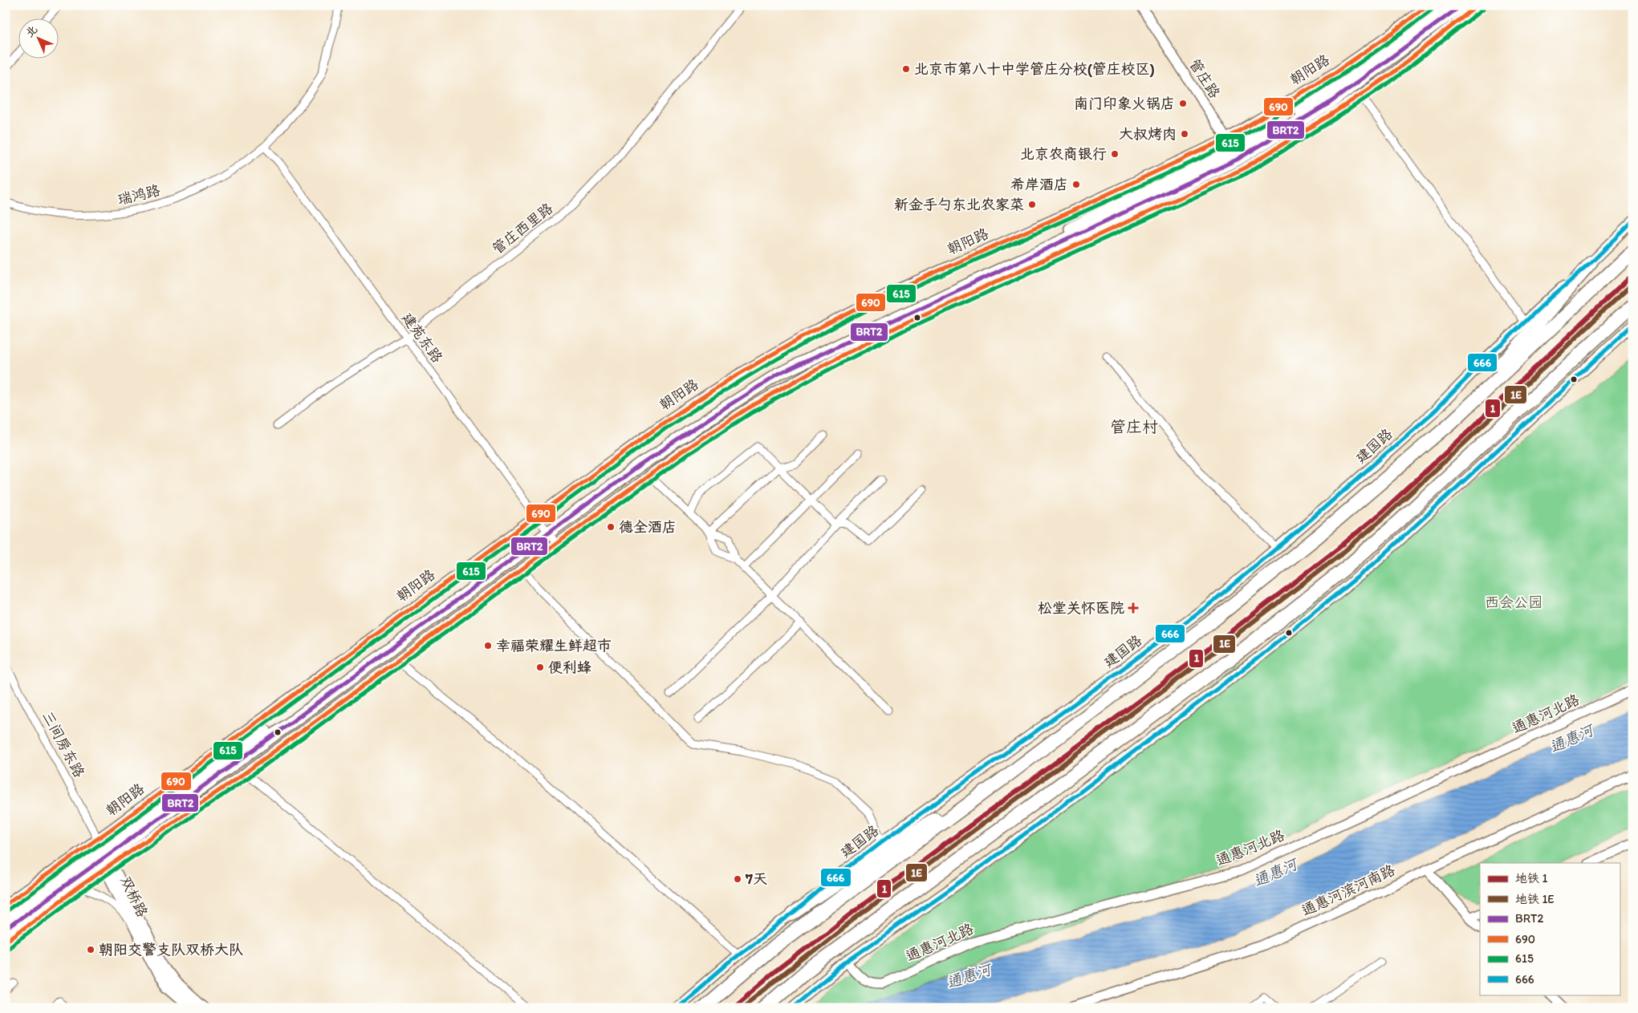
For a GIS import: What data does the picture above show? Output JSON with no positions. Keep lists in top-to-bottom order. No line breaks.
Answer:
{"streets":{"highway":["朝阳路"],"main road":["建国路","双桥路"],"street":["管庄路","瑞鸿路","管庄西里路","建苑东路","通惠河北路","三间房东路","通惠河滨河南路"]},"crossings":[["朝阳路","管庄路"],["朝阳路","建苑东路"],["朝阳路","三间房东路"],["朝阳路","双桥路"],["瑞鸿路","建苑东路"],["管庄西里路","建苑东路"],["三间房东路","双桥路"]],"districts":["管庄村"],"water":["通惠河"],"parks":["西会公园"],"places":{"other":["北京市第八十中学管庄分校(管庄校区)","南门印象火锅店","大叔烤肉","北京农商银行","希岸酒店","新金手勺东北农家菜","德全酒店","幸福荣耀生鲜超市","便利蜂","7天","朝阳交警支队双桥大队"],"health":["松堂关怀医院"]},"lines":["transit line BRT2","transit line 690","transit line 615","transit line 666","metro line 1","metro line 1E"],"legend":["地铁 1","地铁 1E","BRT2","690","615","666"],"north":"top left"}
